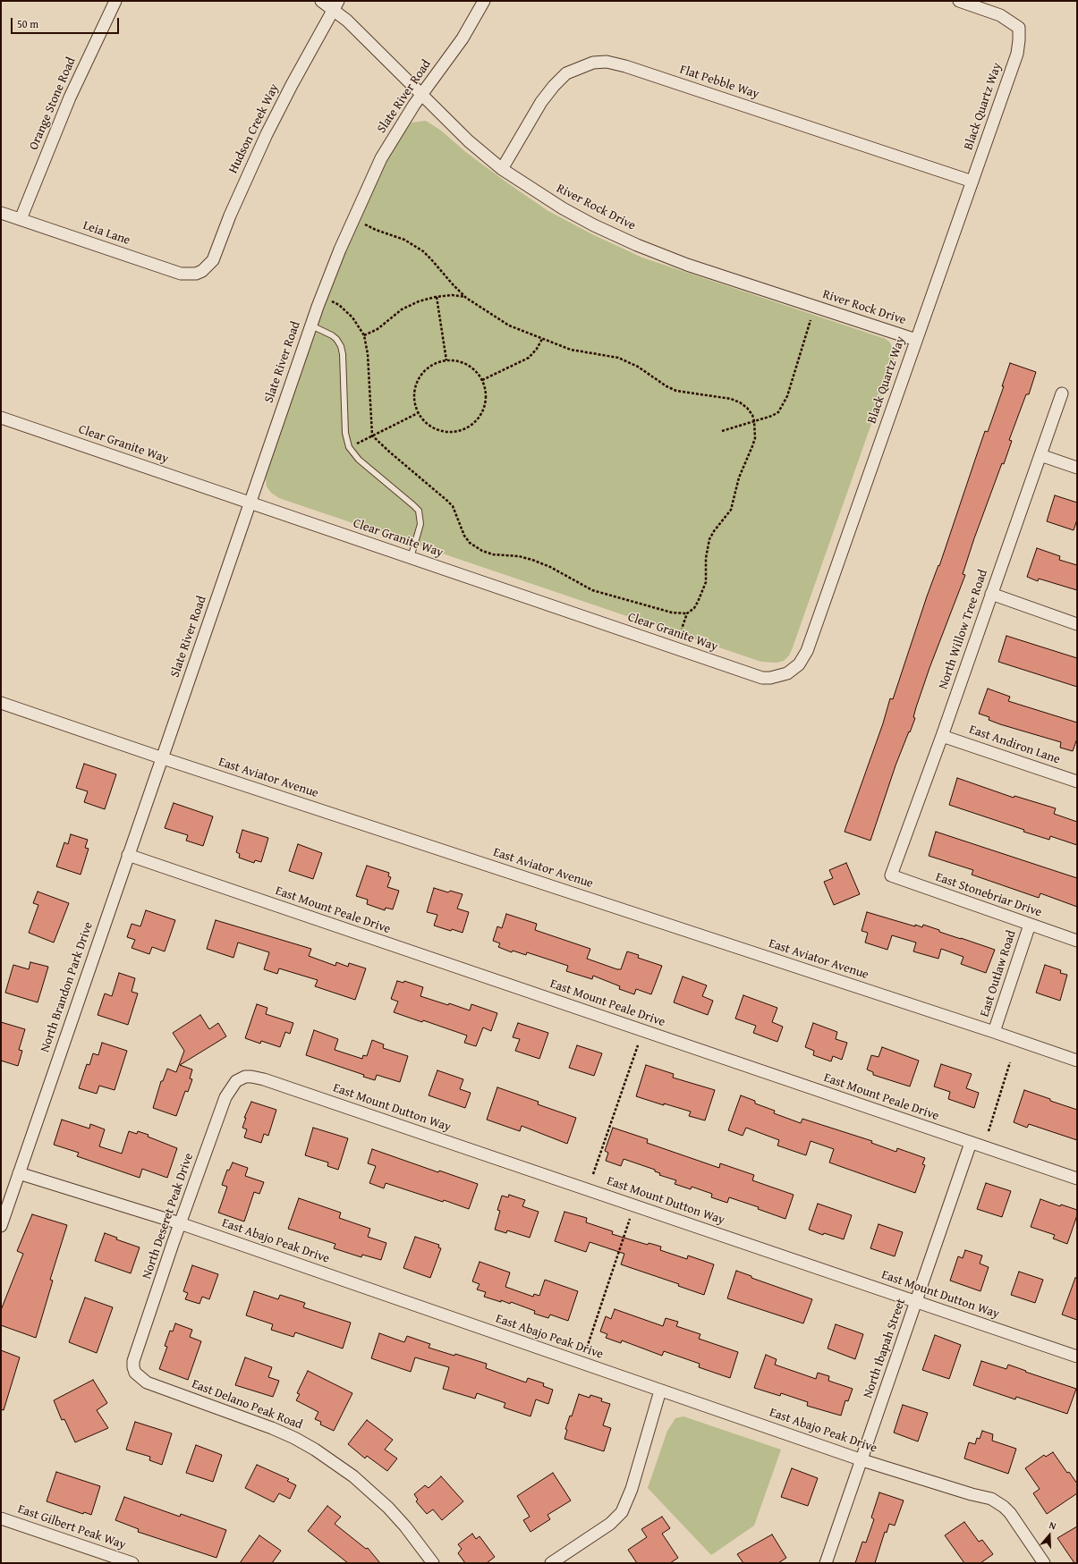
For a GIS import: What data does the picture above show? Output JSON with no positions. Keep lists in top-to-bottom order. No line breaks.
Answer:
{"streets":{"street":["Flat Pebble Way","Slate River Road","Orange Stone Road","Black Quartz Way","Hudson Creek Way","River Rock Drive","Leia Lane","Clear Granite Way","North Willow Tree Road","East Andiron Lane","East Aviator Avenue","East Stonebriar Drive","East Mount Peale Drive","East Outlaw Road","North Brandon Park Drive","East Mount Dutton Way","North Deseret Peak Drive","East Abajo Peak Drive","North Ibapah Street","East Delano Peak Road","East Gilbert Peak Way"]},"crossings":[["Flat Pebble Way","Black Quartz Way"],["Flat Pebble Way","River Rock Drive"],["Slate River Road","River Rock Drive"],["Slate River Road","Clear Granite Way"],["Slate River Road","East Aviator Avenue"],["Slate River Road","North Brandon Park Drive"],["Orange Stone Road","Leia Lane"],["Black Quartz Way","River Rock Drive"],["Black Quartz Way","Clear Granite Way"],["Hudson Creek Way","River Rock Drive"],["Hudson Creek Way","Leia Lane"],["North Willow Tree Road","East Andiron Lane"],["North Willow Tree Road","East Stonebriar Drive"],["East Aviator Avenue","East Outlaw Road"],["East Aviator Avenue","North Brandon Park Drive"],["East Stonebriar Drive","East Outlaw Road"],["East Mount Peale Drive","North Brandon Park Drive"],["East Mount Peale Drive","North Ibapah Street"],["North Brandon Park Drive","East Abajo Peak Drive"],["East Mount Dutton Way","North Deseret Peak Drive"],["East Mount Dutton Way","North Ibapah Street"],["North Deseret Peak Drive","East Abajo Peak Drive"],["North Deseret Peak Drive","East Delano Peak Road"],["East Abajo Peak Drive","North Ibapah Street"]],"scale_bar":"50 m","north":"top"}
